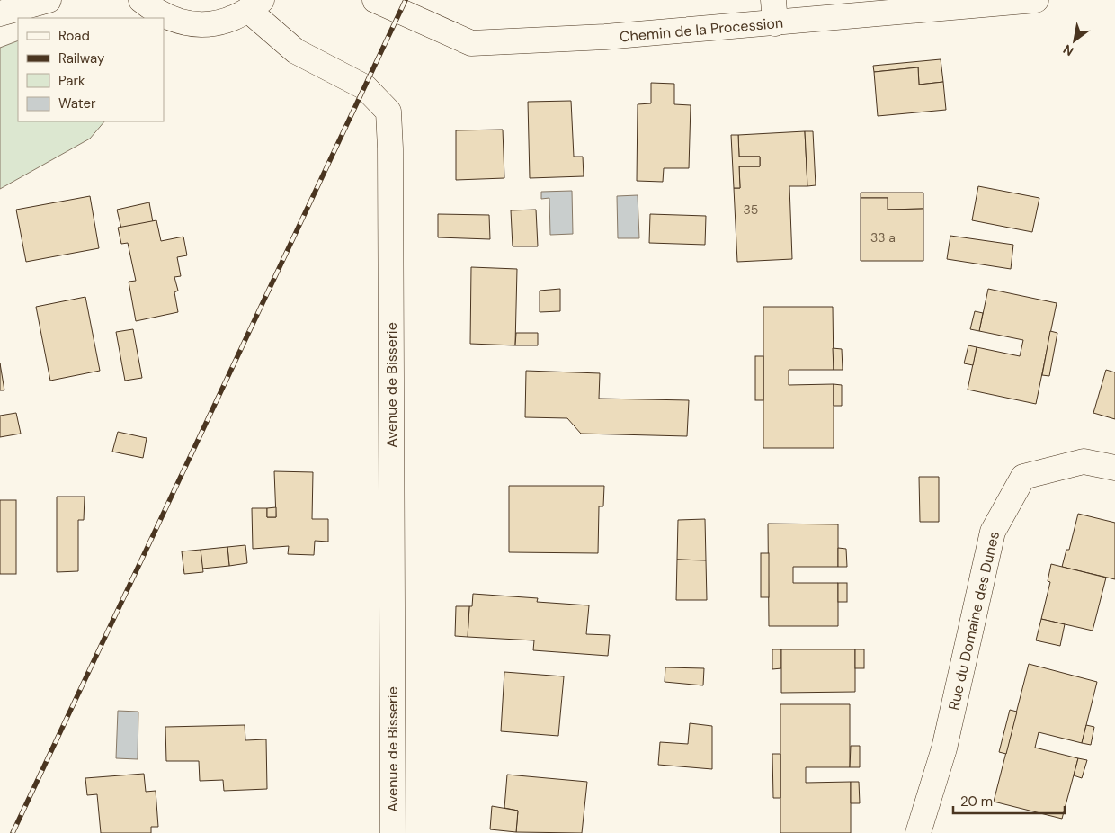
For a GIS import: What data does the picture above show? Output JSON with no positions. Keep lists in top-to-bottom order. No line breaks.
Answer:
{"streets":{"street":["Chemin de la Procession","Avenue de Bisserie","Rue du Domaine des Dunes"]},"house_numbers":["35","33 a"],"legend":["Road","Railway","Park","Water"],"scale_bar":"20 m","north":"bottom left"}
